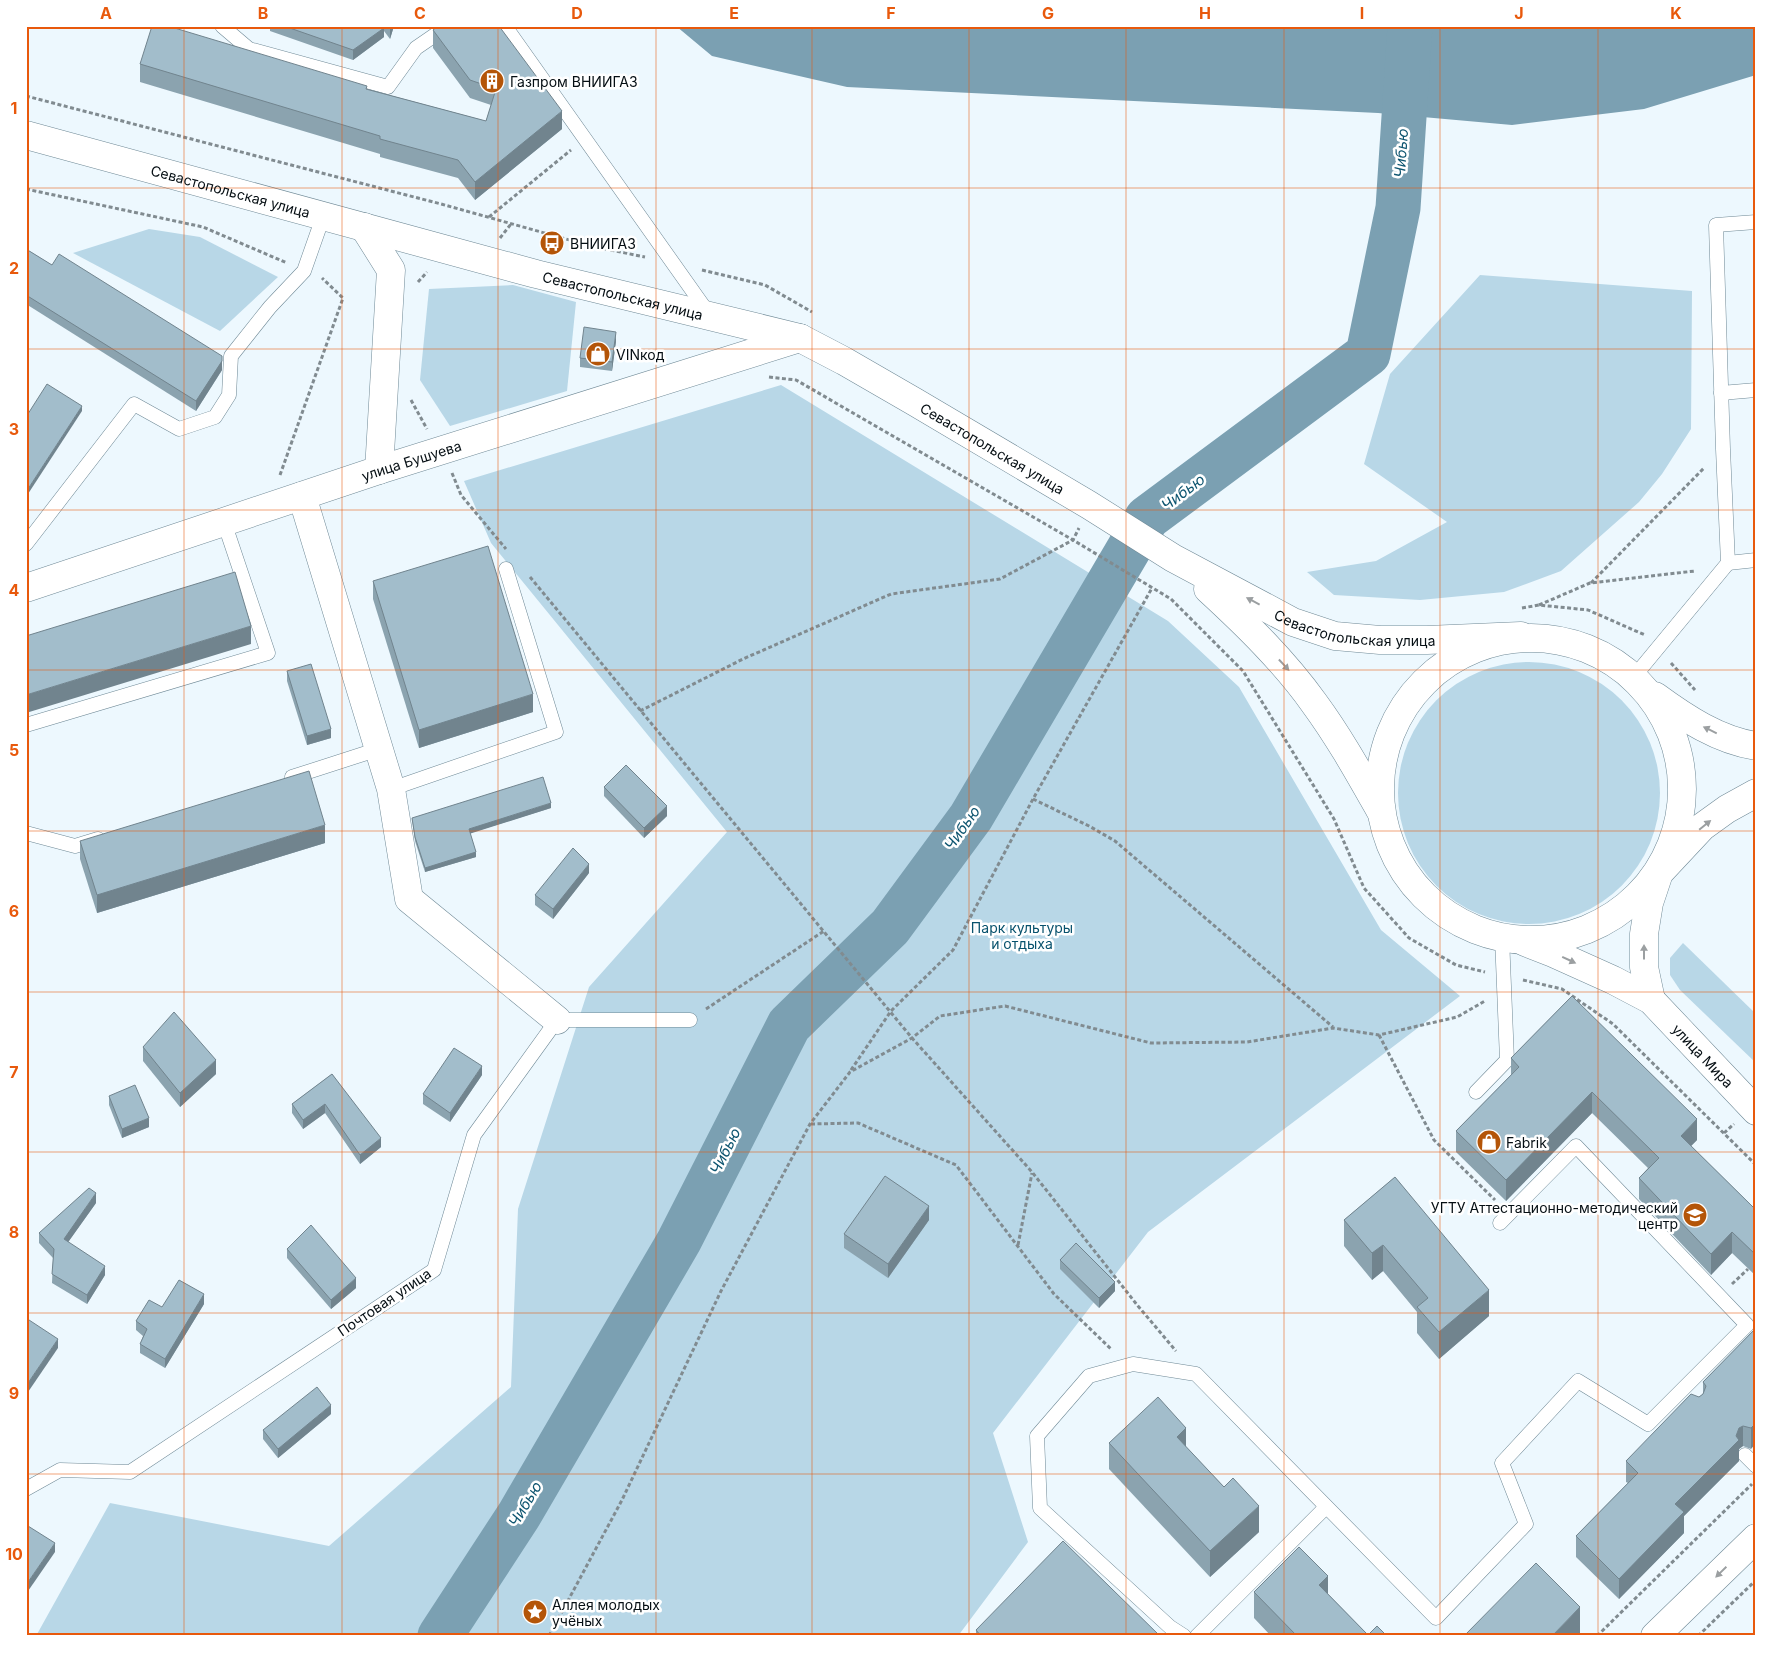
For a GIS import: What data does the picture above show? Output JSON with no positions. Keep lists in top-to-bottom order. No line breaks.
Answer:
{"streets":{"main road":["Севастопольская улица","улица Бушуева","улица Мира"],"lane":["Почтовая улица"]},"crossings":[["Севастопольская улица","улица Бушуева"]],"one_way":["улица Мира"],"water":["Чибью"],"parks":["Парк культуры и отдыха"],"places":{"building":["Газпром ВНИИГАЗ"],"bus stop":["ВНИИГАЗ"],"shop":["VINкод","Fabrik"],"school or university":["УГТУ Аттестационно-методический центр"],"place":["Аллея молодых учёных"]},"grid":{"columns":["A","B","C","D","E","F","G","H","I","J","K"],"rows":["1","2","3","4","5","6","7","8","9","10"]}}
